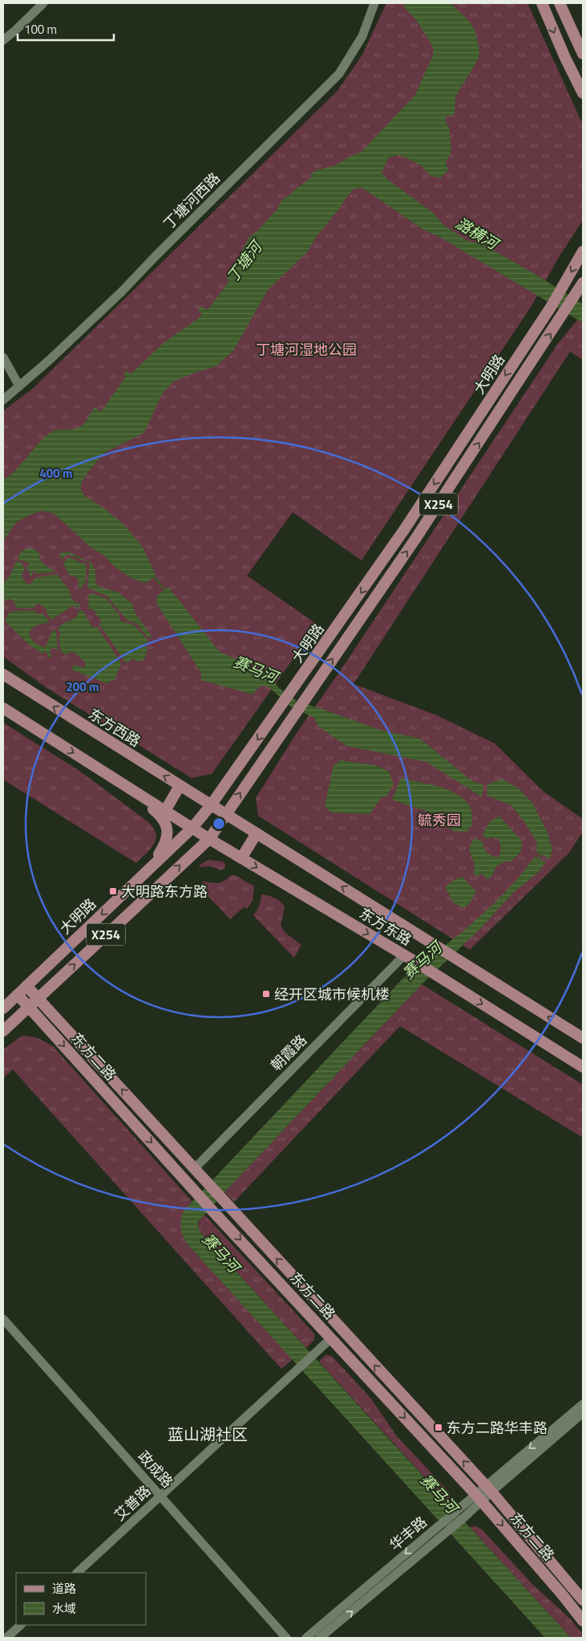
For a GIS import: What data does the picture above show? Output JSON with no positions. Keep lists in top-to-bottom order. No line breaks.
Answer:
{"streets":{"main road":["大明路","X254","东方西路","东方东路","东方二路"],"street":["丁塘河西路","朝霞路","政成路","艾普路","华丰路"]},"crossings":[["大明路","东方西路"],["大明路","东方东路"],["大明路","东方二路"],["东方西路","东方东路"],["东方东路","朝霞路"],["朝霞路","东方二路"],["东方二路","艾普路"],["东方二路","华丰路"],["政成路","艾普路"]],"districts":["蓝山湖社区"],"water":["潞横河","丁塘河","赛马河"],"parks":["丁塘河湿地公园","毓秀园"],"places":{"transit":["大明路东方路","经开区城市候机楼","东方二路华丰路"]},"legend":["道路","水域"],"scale_bar":"100 m","rings":["400 m","200 m"]}
